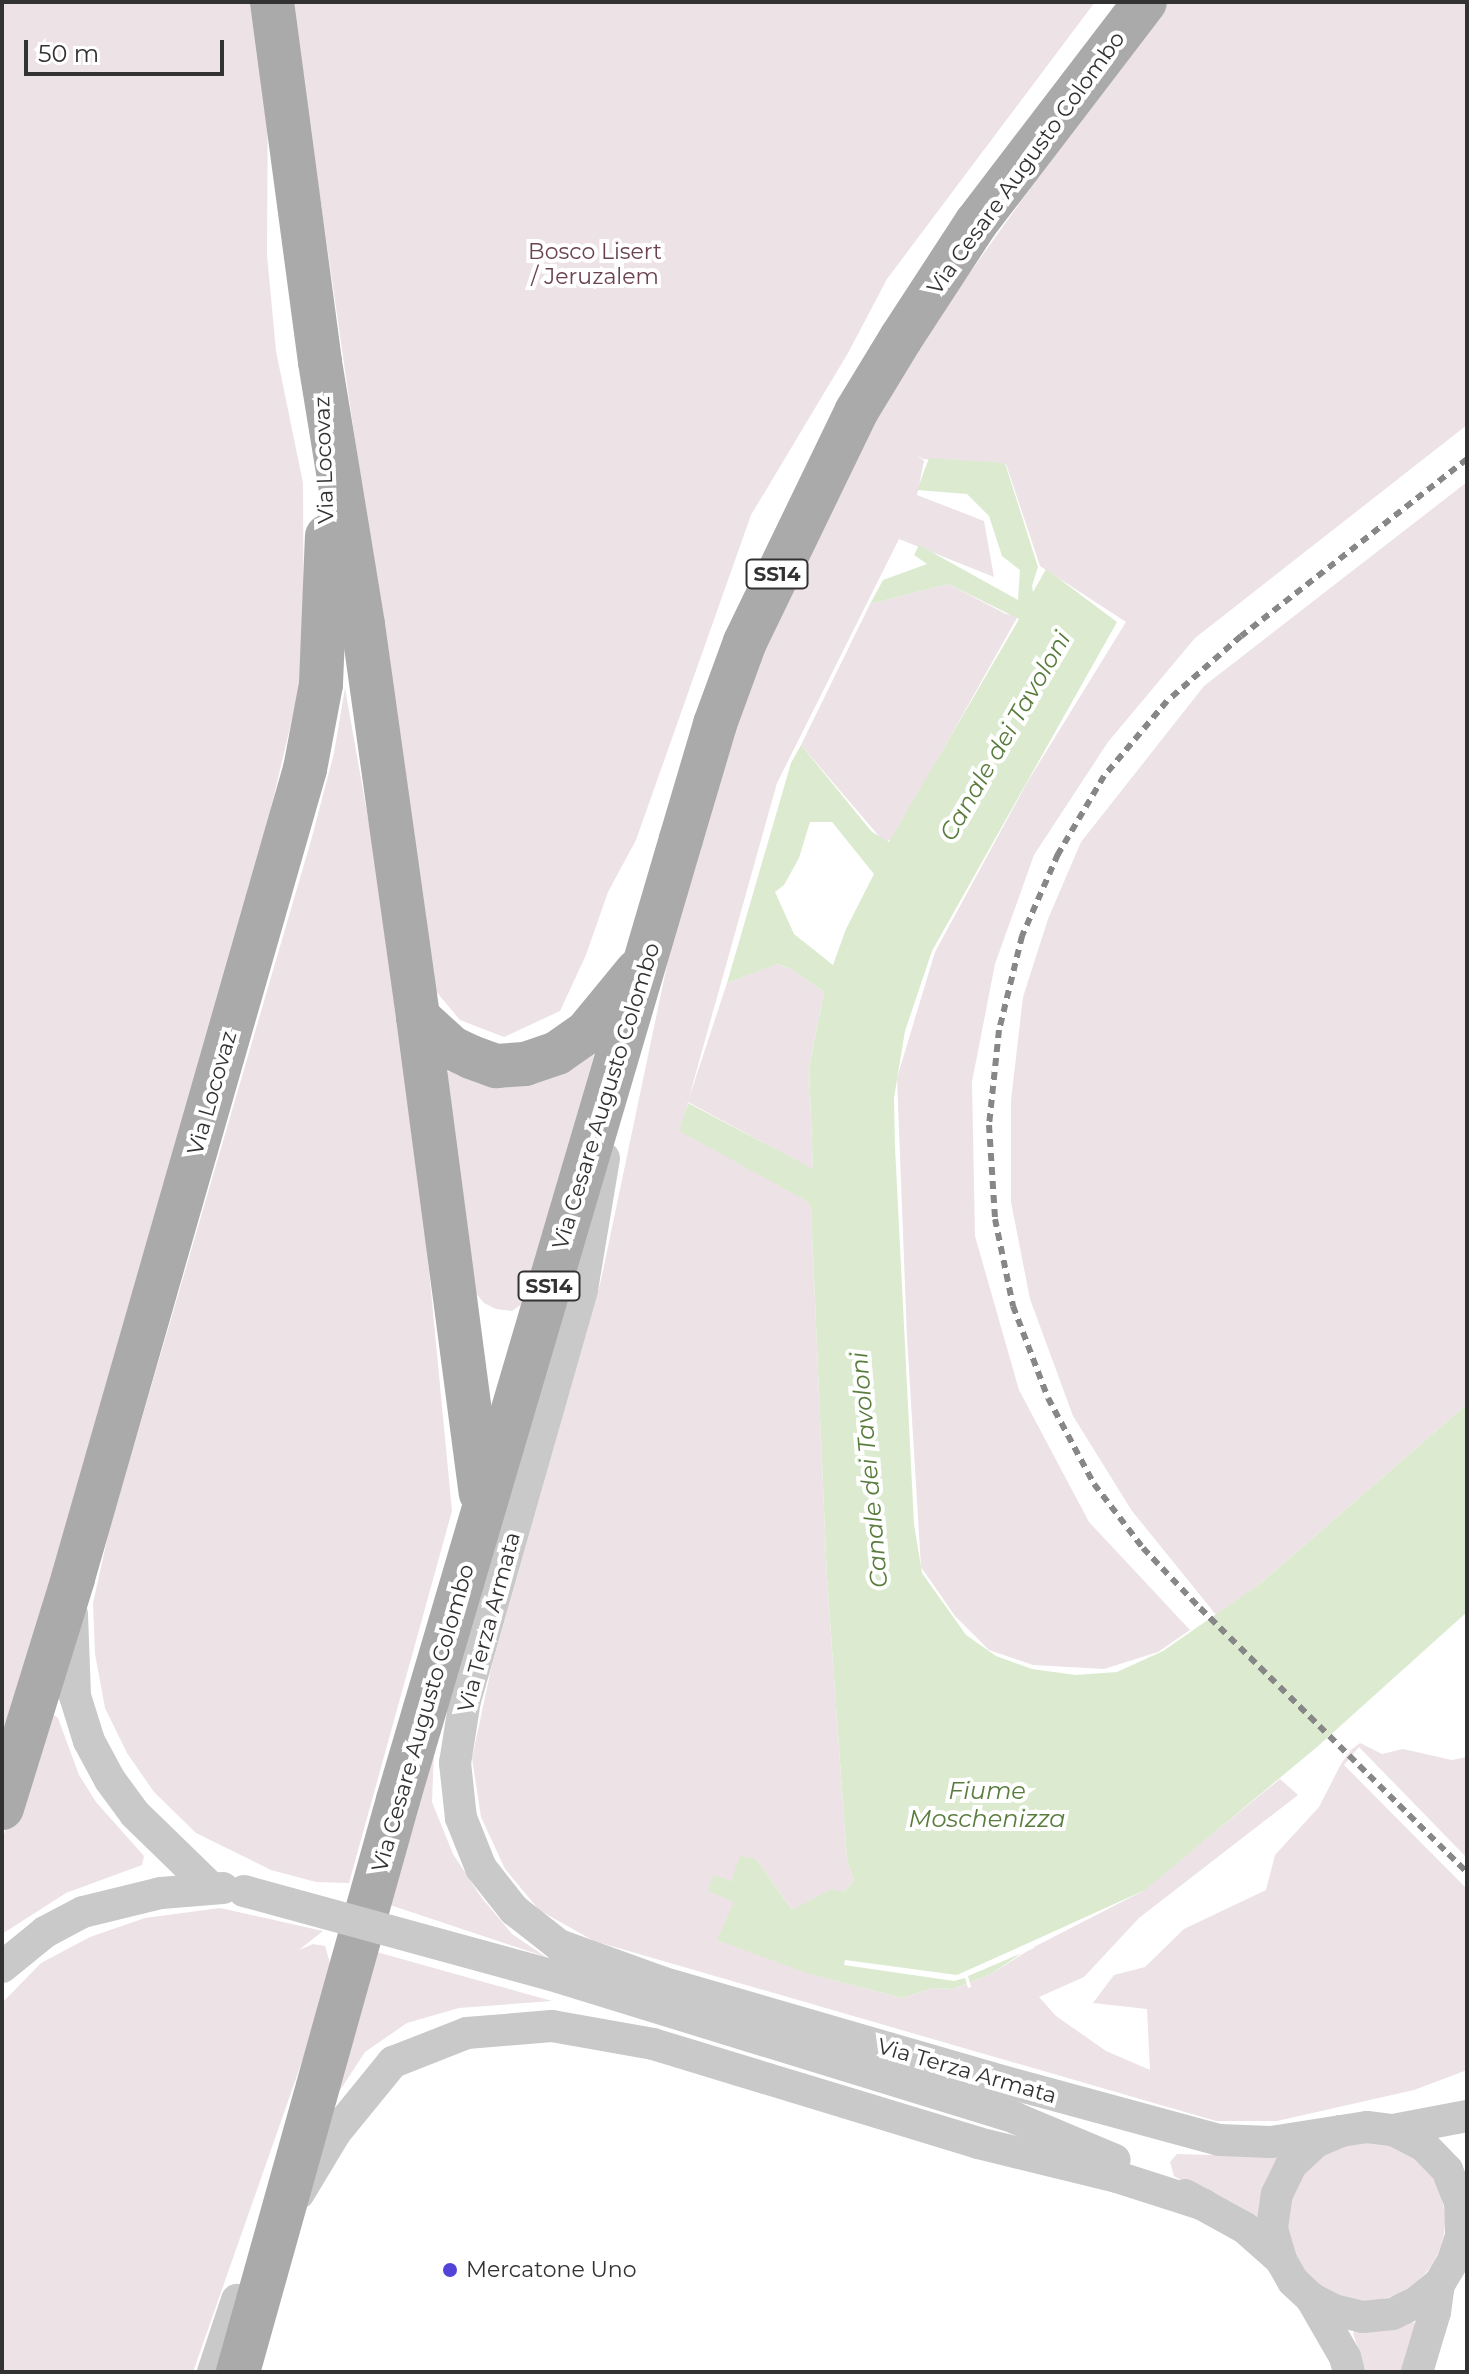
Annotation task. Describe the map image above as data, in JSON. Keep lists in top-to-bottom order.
{
  "streets": {
    "main road": ["Via Cesare Augusto Colombo", "Via Locovaz", "SS14"],
    "street": ["Via Terza Armata"]
  },
  "crossings": [
    ["Via Cesare Augusto Colombo", "Via Locovaz"],
    ["Via Cesare Augusto Colombo", "Via Terza Armata"]
  ],
  "water": ["Canale dei Tavoloni", "Fiume Moschenizza"],
  "parks": ["Bosco Lisert / Jeruzalem"],
  "places": ["Mercatone Uno"],
  "scale_bar": "50 m"
}
